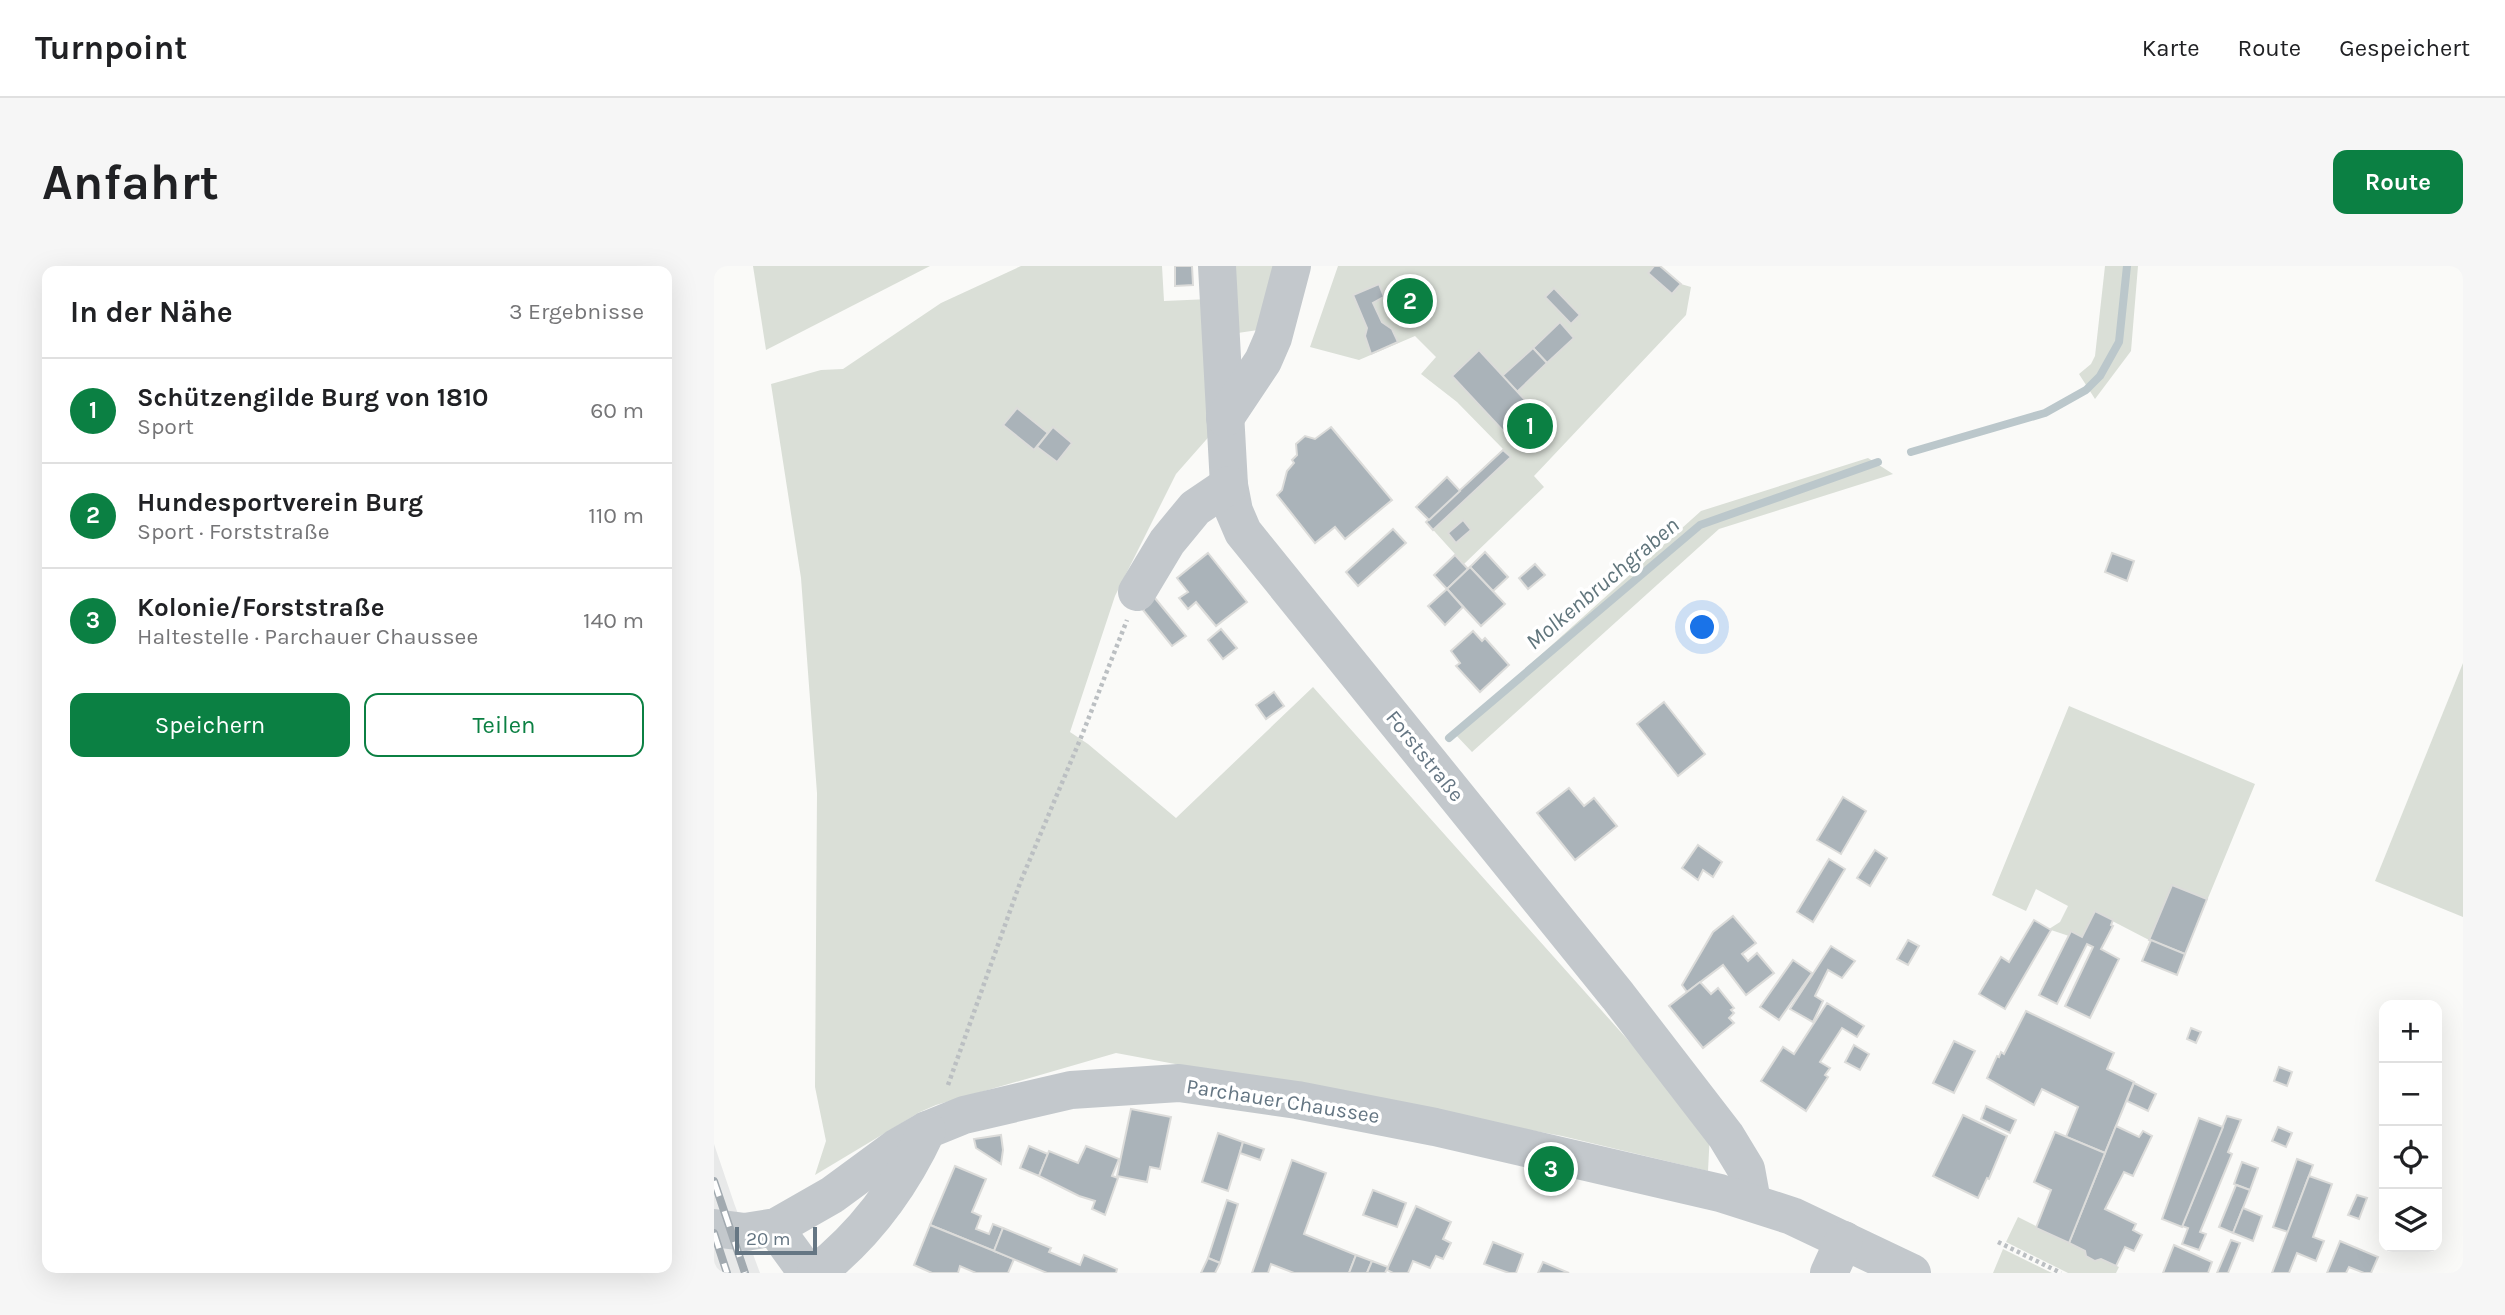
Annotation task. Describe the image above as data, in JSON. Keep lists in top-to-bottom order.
{
  "streets": {
    "street": ["Forststraße", "Parchauer Chaussee"]
  },
  "crossings": [
    ["Forststraße", "Parchauer Chaussee"]
  ],
  "water": ["Molkenbruchgraben"],
  "scale_bar": "20 m",
  "page": {
    "header": "Turnpoint",
    "nav": ["Karte", "Route", "Gespeichert"],
    "buttons": [
      "Route",
      ["Speichern", "Teilen"]
    ],
    "title": "Anfahrt",
    "heading": ["In der Nähe", "3 Ergebnisse"],
    "pins": ["2", "1", "3"],
    "list": [
      {
        "mark": "1",
        "name": "Schützengilde Burg von 1810",
        "note": "Sport",
        "value": "60 m"
      },
      {
        "mark": "2",
        "name": "Hundesportverein Burg",
        "note": "Sport · Forststraße",
        "value": "110 m"
      },
      {
        "mark": "3",
        "name": "Kolonie/Forststraße",
        "note": "Haltestelle · Parchauer Chaussee",
        "value": "140 m"
      }
    ],
    "map_buttons": ["+", "−"],
    "scale": "20 m"
  }
}
